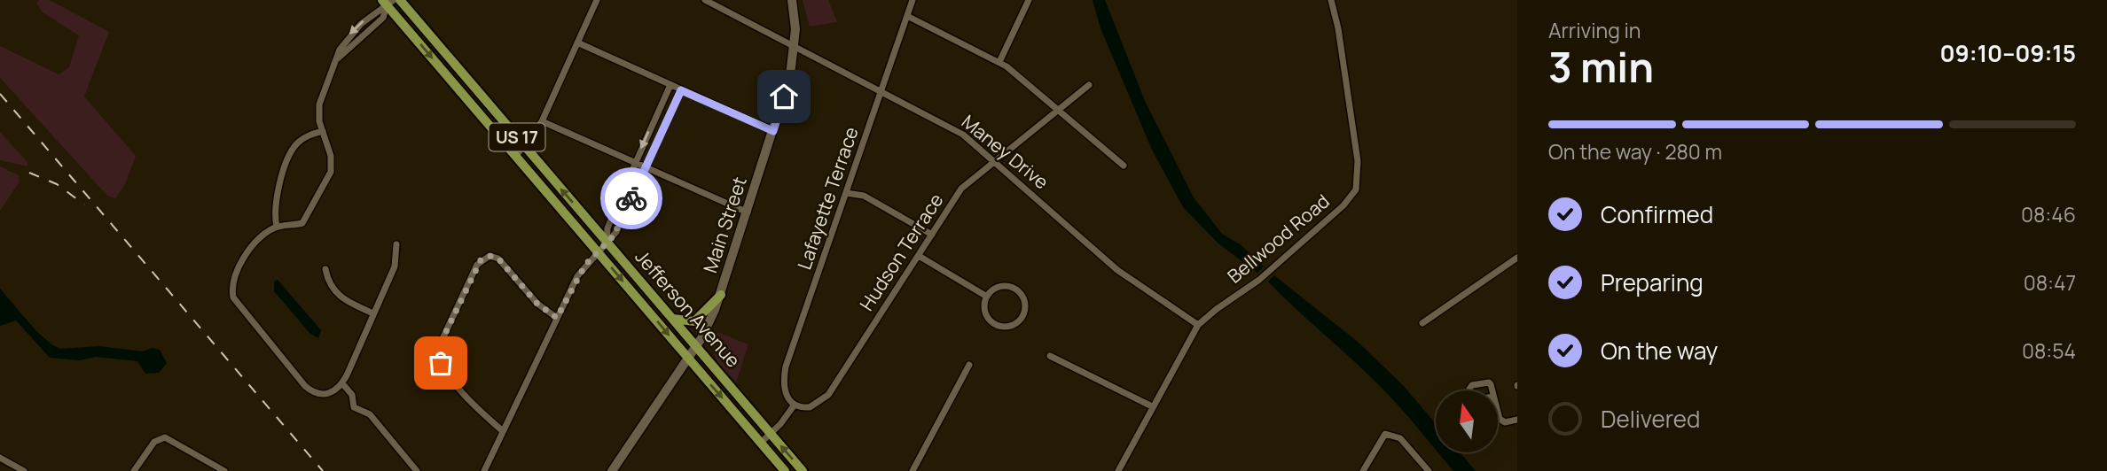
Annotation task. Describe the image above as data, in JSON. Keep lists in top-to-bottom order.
{
  "streets": {
    "main road": ["US 17", "Main Street", "Jefferson Avenue"],
    "street": [
      "Maney Drive",
      "Lafayette Terrace",
      "Bellwood Road",
      "Hudson Terrace"
    ]
  },
  "crossings": [
    ["Maney Drive", "Lafayette Terrace"],
    ["Maney Drive", "Main Street"],
    ["Maney Drive", "Bellwood Road"],
    ["Maney Drive", "Hudson Terrace"],
    ["Lafayette Terrace", "Hudson Terrace"],
    ["Main Street", "Jefferson Avenue"]
  ],
  "north": "top",
  "page": {
    "heading": ["3 min", "Arriving in", "09:10–09:15"],
    "bar": "On the way · 280 m",
    "list": [
      ["Confirmed", "08:46"],
      ["Preparing", "08:47"],
      ["On the way", "08:54"],
      "Delivered"
    ]
  }
}
